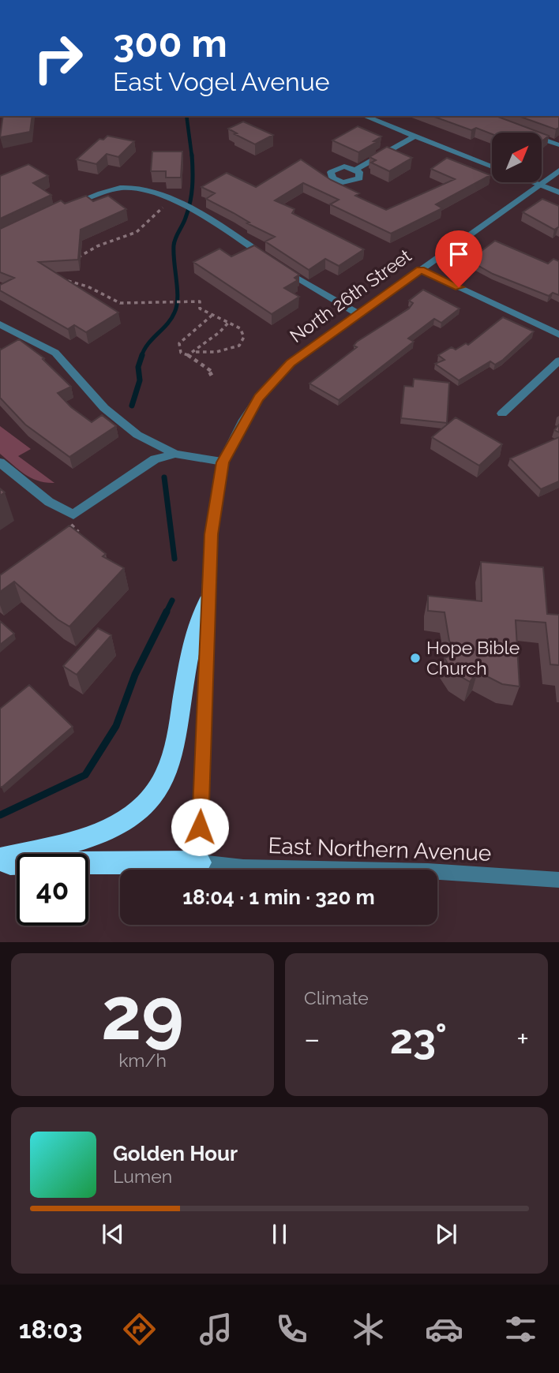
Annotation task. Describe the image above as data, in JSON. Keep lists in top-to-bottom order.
{
  "streets": {
    "street": ["North 26th Street", "East Northern Avenue"]
  },
  "crossings": [
    ["North 26th Street", "East Northern Avenue"]
  ],
  "places": ["Hope Bible Church"],
  "north": "top right",
  "page": {
    "turn": ["300 m", "East Vogel Avenue"],
    "limit": "40",
    "trip": "18:04 · 1 min · 320 m",
    "tile": [
      ["29", "km/h"],
      "Climate"
    ],
    "heat": ["−", "23°", "+"],
    "song": ["Golden Hour", "Lumen"],
    "tabs": "18:03"
  }
}
